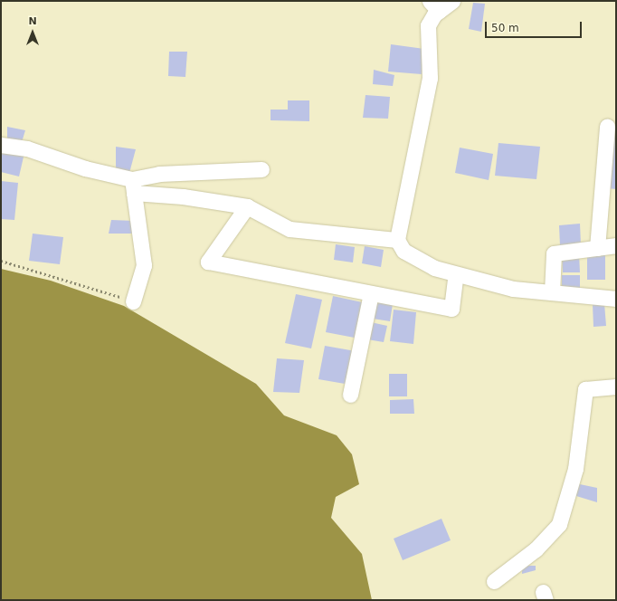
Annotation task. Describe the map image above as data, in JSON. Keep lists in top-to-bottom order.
{
  "scale_bar": "50 m",
  "north": "top"
}
